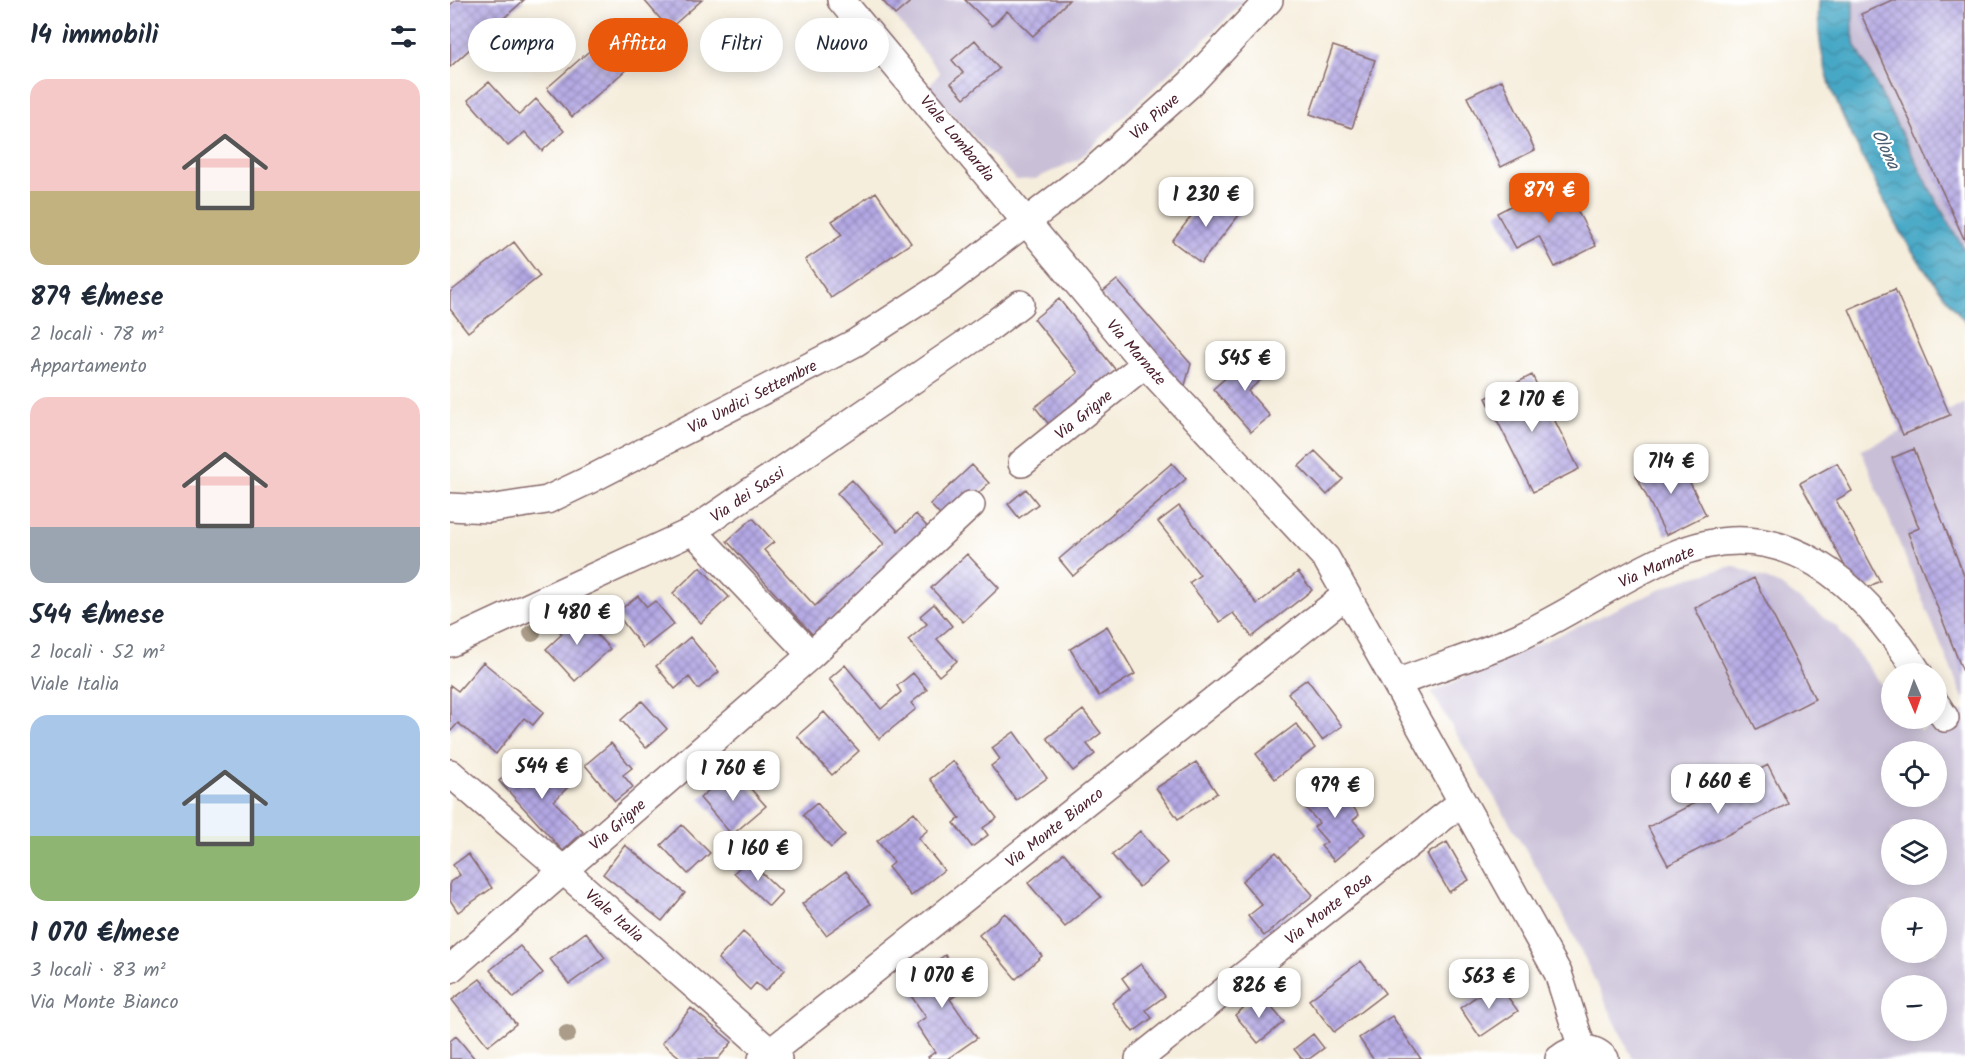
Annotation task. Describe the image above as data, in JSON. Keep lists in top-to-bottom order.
{
  "streets": {
    "street": [
      "Via Piave",
      "Viale Lombardia",
      "Via Marnate",
      "Via Undici Settembre",
      "Via Grigne",
      "Via dei Sassi",
      "Via Monte Bianco",
      "Via Monte Rosa",
      "Viale Italia"
    ]
  },
  "crossings": [
    ["Via Piave", "Viale Lombardia"],
    ["Via Piave", "Via Marnate"],
    ["Via Piave", "Via Undici Settembre"],
    ["Viale Lombardia", "Via Marnate"],
    ["Viale Lombardia", "Via Undici Settembre"],
    ["Via Marnate", "Via Undici Settembre"],
    ["Via Marnate", "Via Grigne"],
    ["Via Marnate", "Via Monte Bianco"],
    ["Via Marnate", "Via Monte Rosa"],
    ["Via Grigne", "Viale Italia"],
    ["Via Monte Bianco", "Viale Italia"]
  ],
  "water": ["Olona"],
  "north": "bottom",
  "page": {
    "heading": "14 immobili",
    "chip": [
      "Compra",
      "Affitta",
      "Filtri",
      "Nuovo"
    ],
    "list": [
      {
        "name": "879 €/mese",
        "note": "2 locali · 78 m² · Appartamento"
      },
      {
        "name": "544 €/mese",
        "note": "2 locali · 52 m² · Viale Italia"
      },
      {
        "name": "1 070 €/mese",
        "note": "3 locali · 83 m² · Via Monte Bianco"
      }
    ],
    "price": [
      "879 €",
      "1 230 €",
      "545 €",
      "2 170 €",
      "714 €",
      "1 480 €",
      "544 €",
      "1 760 €",
      "1 660 €",
      "979 €",
      "1 160 €",
      "1 070 €",
      "563 €",
      "826 €"
    ],
    "map_buttons": ["+", "−"]
  }
}
